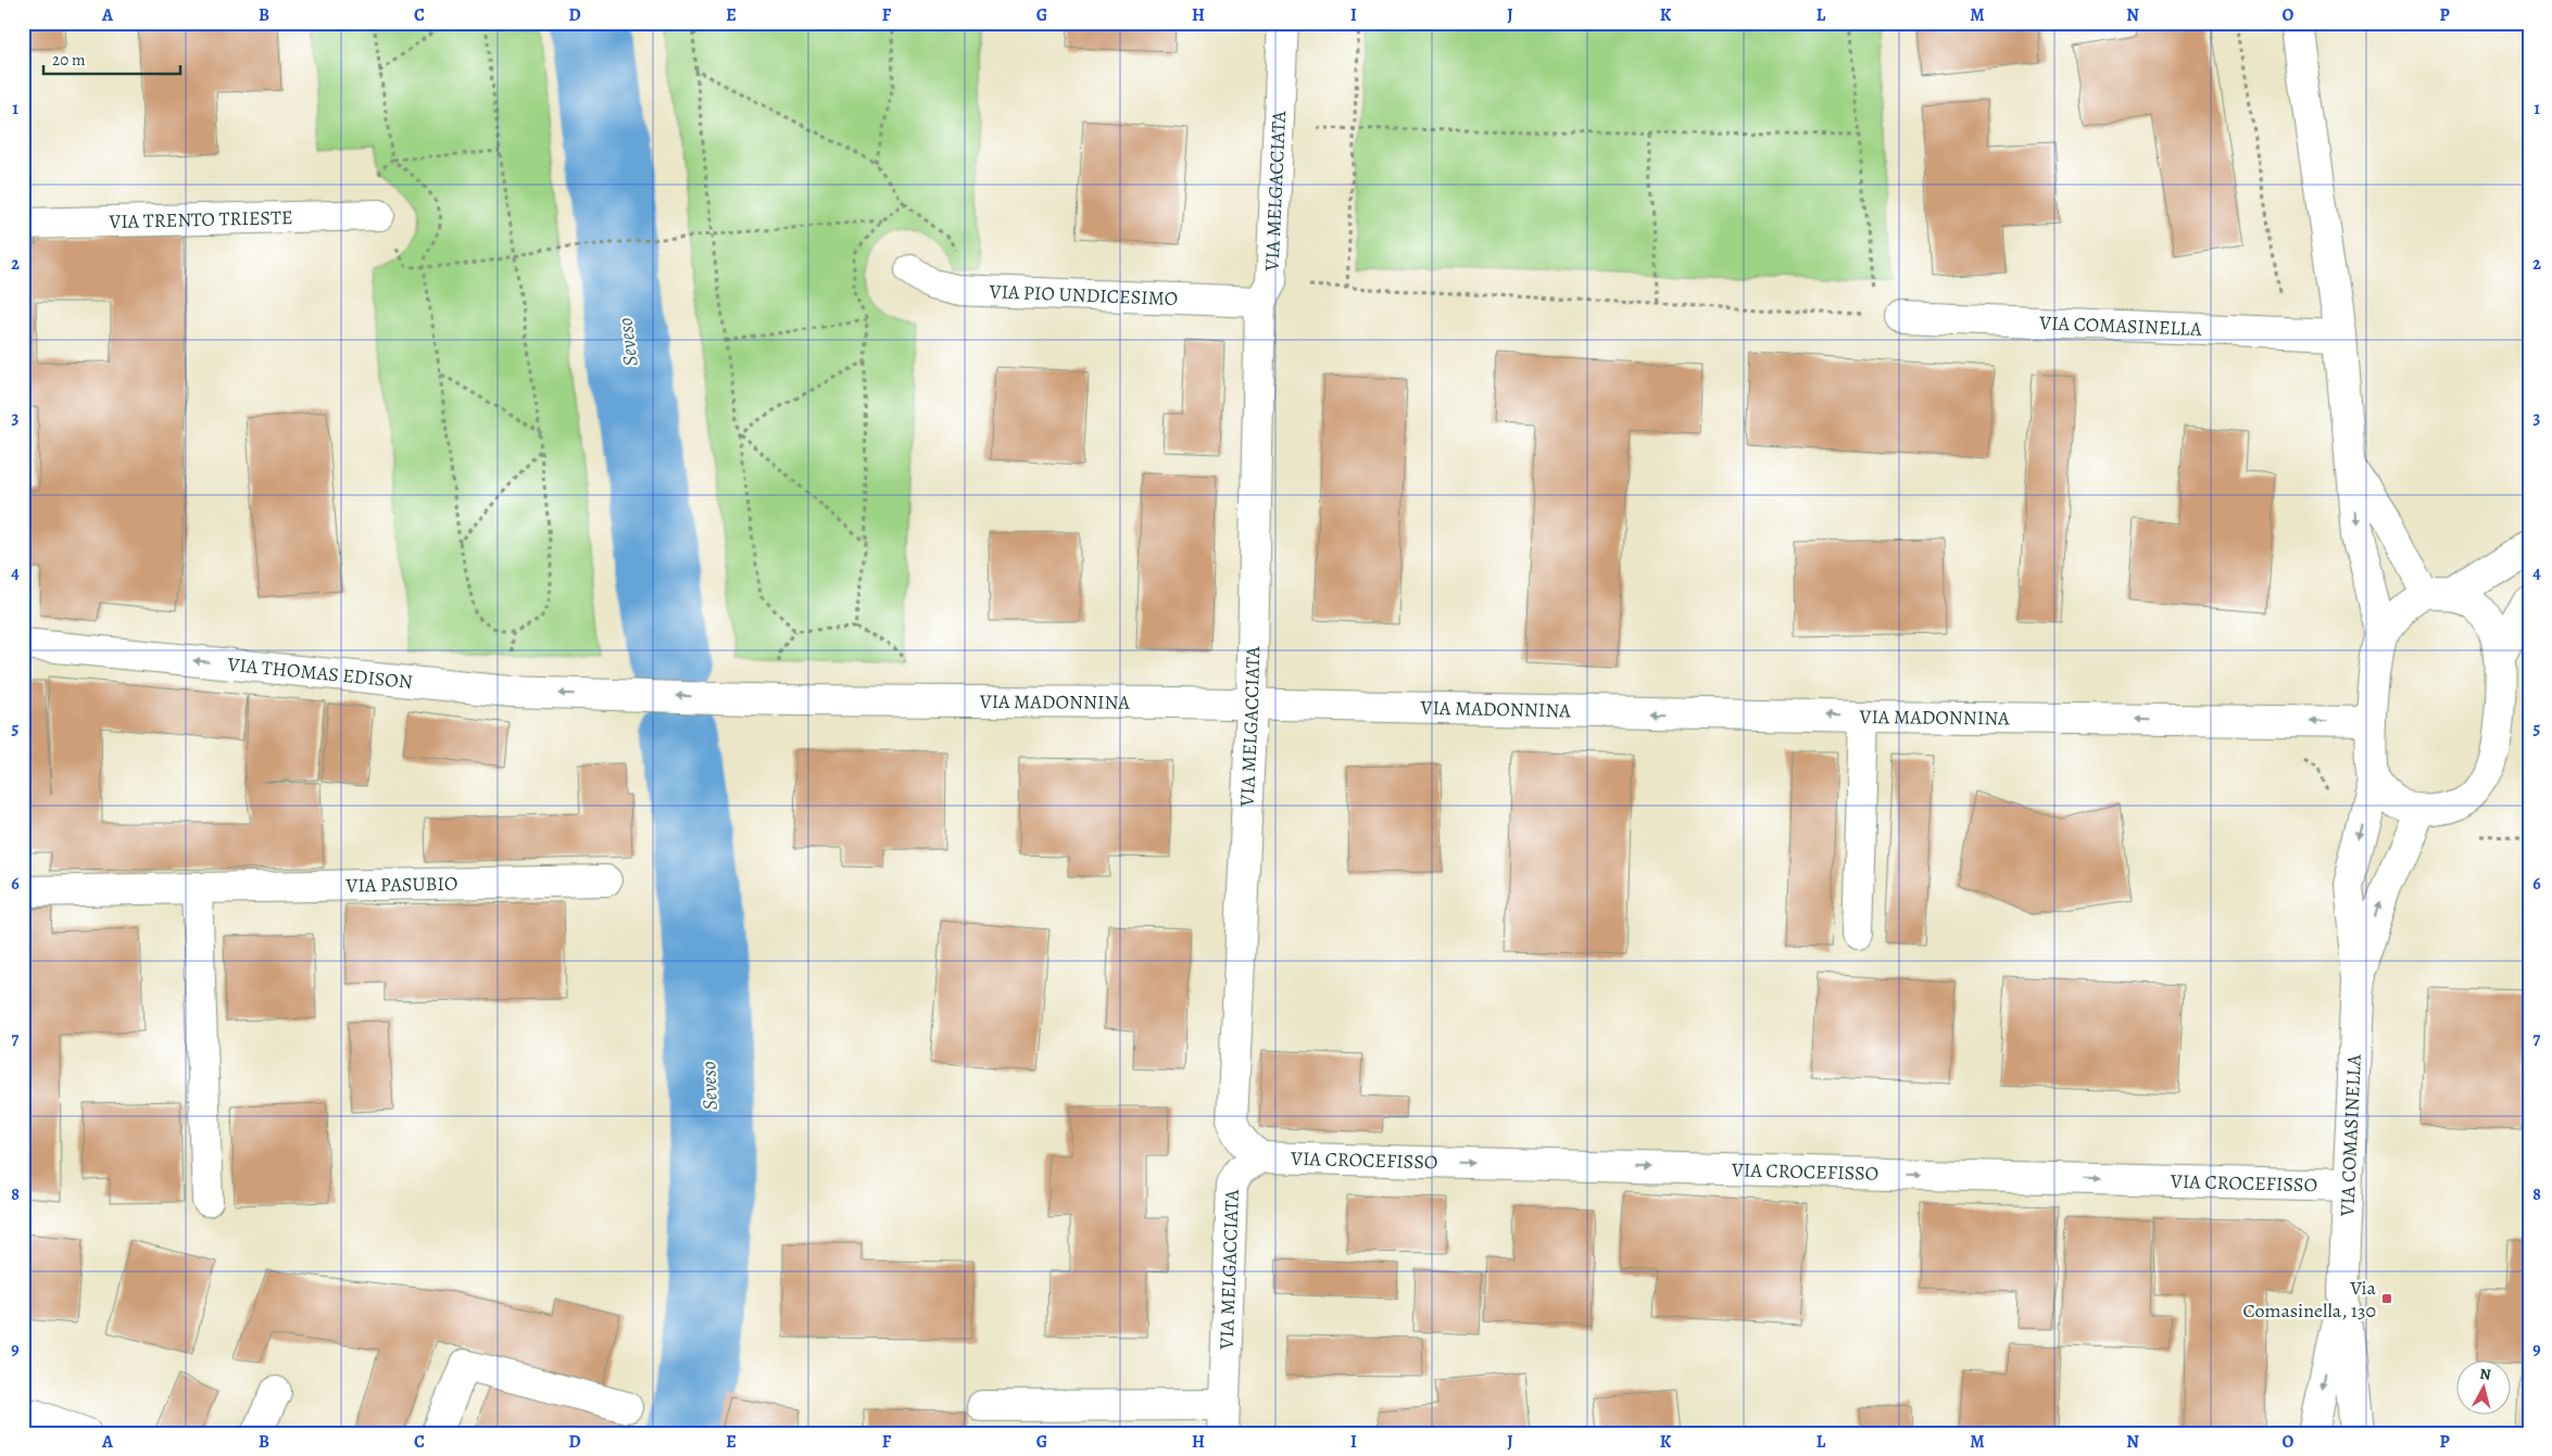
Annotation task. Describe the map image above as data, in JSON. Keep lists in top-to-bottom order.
{
  "streets": {
    "street": [
      "VIA MELGACCIATA",
      "VIA TRENTO TRIESTE",
      "VIA PIO UNDICESIMO",
      "VIA COMASINELLA",
      "VIA THOMAS EDISON",
      "VIA MADONNINA",
      "VIA PASUBIO",
      "VIA CROCEFISSO"
    ]
  },
  "crossings": [
    ["VIA MELGACCIATA", "VIA PIO UNDICESIMO"],
    ["VIA MELGACCIATA", "VIA MADONNINA"],
    ["VIA MELGACCIATA", "VIA CROCEFISSO"],
    ["VIA COMASINELLA", "VIA MADONNINA"],
    ["VIA COMASINELLA", "VIA CROCEFISSO"],
    ["VIA THOMAS EDISON", "VIA MADONNINA"]
  ],
  "one_way": ["VIA THOMAS EDISON", "VIA MADONNINA", "VIA CROCEFISSO"],
  "water": ["Seveso"],
  "places": {
    "transit": ["Via Comasinella, 130"]
  },
  "scale_bar": "20 m",
  "north": "top",
  "grid": {
    "columns": [
      "A",
      "B",
      "C",
      "D",
      "E",
      "F",
      "G",
      "H",
      "I",
      "J",
      "K",
      "L",
      "M",
      "N",
      "O",
      "P"
    ],
    "rows": [
      "1",
      "2",
      "3",
      "4",
      "5",
      "6",
      "7",
      "8",
      "9"
    ]
  }
}
